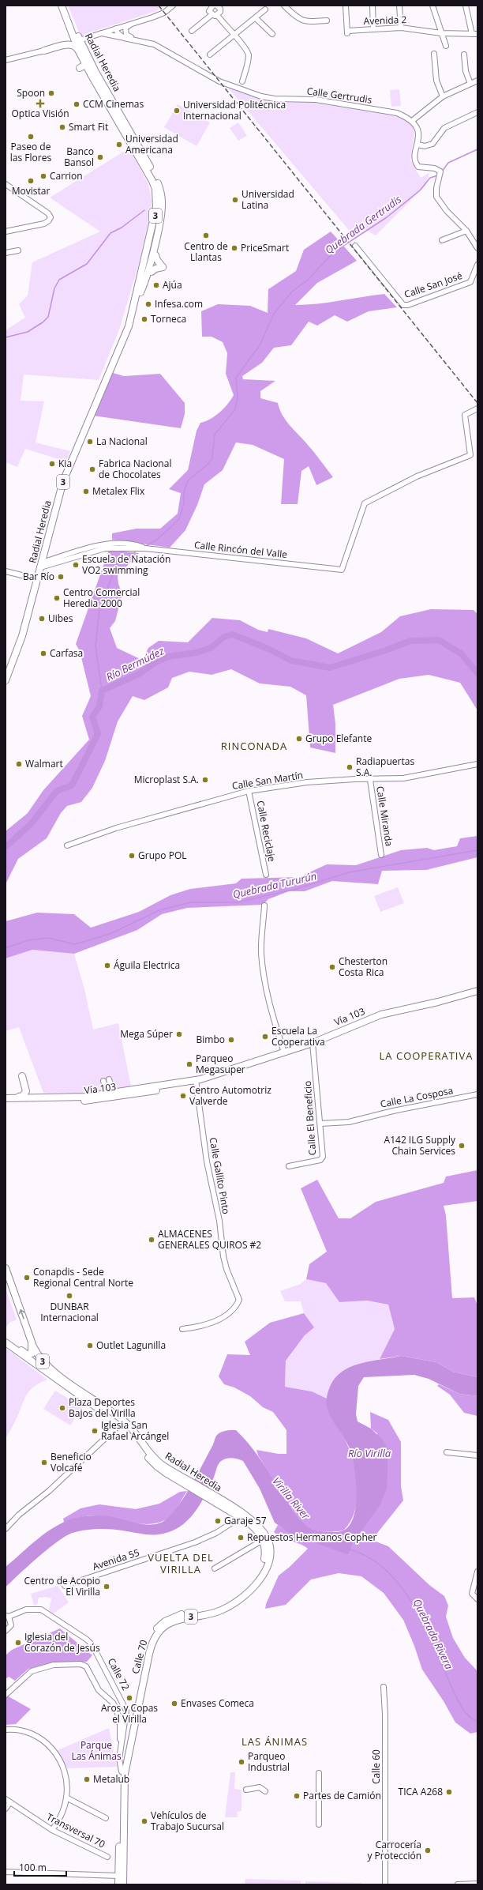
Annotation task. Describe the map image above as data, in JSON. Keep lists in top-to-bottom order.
{
  "streets": {
    "main road": [
      "Radial Heredia",
      "3",
      "Vía 103",
      "Calle 70"
    ],
    "street": [
      "Avenida 2",
      "Calle Gertrudis",
      "Calle San José",
      "Calle Rincón del Valle",
      "Calle San Martín",
      "Calle Miranda",
      "Calle Reciclaje",
      "Calle La Cosposa",
      "Calle El Beneficio",
      "Calle Gallito Pinto",
      "Avenida 55",
      "Calle 72",
      "Calle 60",
      "Transversal 70"
    ]
  },
  "crossings": [
    ["Radial Heredia", "Calle Rincón del Valle"],
    ["Radial Heredia", "Calle 70"],
    ["Calle San Martín", "Calle Miranda"],
    ["Calle San Martín", "Calle Reciclaje"],
    ["Vía 103", "Calle El Beneficio"],
    ["Vía 103", "Calle Gallito Pinto"],
    ["Calle La Cosposa", "Calle El Beneficio"],
    ["Avenida 55", "Calle 70"],
    ["Calle 70", "Calle 72"]
  ],
  "districts": [
    "RINCONADA",
    "LA COOPERATIVA",
    "VUELTA DEL VIRILLA",
    "LAS ÁNIMAS"
  ],
  "water": [
    "Quebrada Gertrudis",
    "Río Bermúdez",
    "Quebrada Tururún",
    "Río Virilla",
    "Virilla River",
    "Quebrada Rivera"
  ],
  "parks": ["Parque Las Ánimas"],
  "places": {
    "other": [
      "Spoon",
      "CCM Cinemas",
      "Universidad Politécnica Internacional",
      "Smart Fit",
      "Paseo de las Flores",
      "Universidad Americana",
      "Banco Bansol",
      "Carrion",
      "Movistar",
      "Universidad Latina",
      "Centro de Llantas",
      "PriceSmart",
      "Ajúa",
      "Infesa.com",
      "Torneca",
      "La Nacional",
      "Kia",
      "Fabrica Nacional de Chocolates",
      "Metalex Flix",
      "Escuela de Natación VO2 swimming",
      "Bar Río",
      "Centro Comercial Heredia 2000",
      "Uibes",
      "Carfasa",
      "Grupo Elefante",
      "Walmart",
      "Radiapuertas S.A.",
      "Microplast S.A.",
      "Grupo POL",
      "Águila Electrica",
      "Chesterton Costa Rica",
      "Mega Súper",
      "Escuela La Cooperativa",
      "Bimbo",
      "Parqueo Megasuper",
      "Centro Automotriz Valverde",
      "A142 ILG Supply Chain Services",
      "ALMACENES GENERALES QUIROS #2",
      "Conapdis - Sede Regional Central Norte",
      "DUNBAR Internacional",
      "Outlet Lagunilla",
      "Plaza Deportes Bajos del Virilla",
      "Iglesia San Rafael Arcángel",
      "Beneficio Volcafé",
      "Garaje 57",
      "Repuestos Hermanos Copher",
      "Centro de Acopio El Virilla",
      "Iglesia del Corazón de Jesús",
      "Aros y Copas el Virilla",
      "Envases Comeca",
      "Parqueo Industrial",
      "Metalub",
      "TICA A268",
      "Partes de Camión",
      "Vehículos de Trabajo Sucursal",
      "Carrocería y Protección"
    ],
    "health": ["Optica Visión"]
  },
  "scale_bar": "100 m"
}
